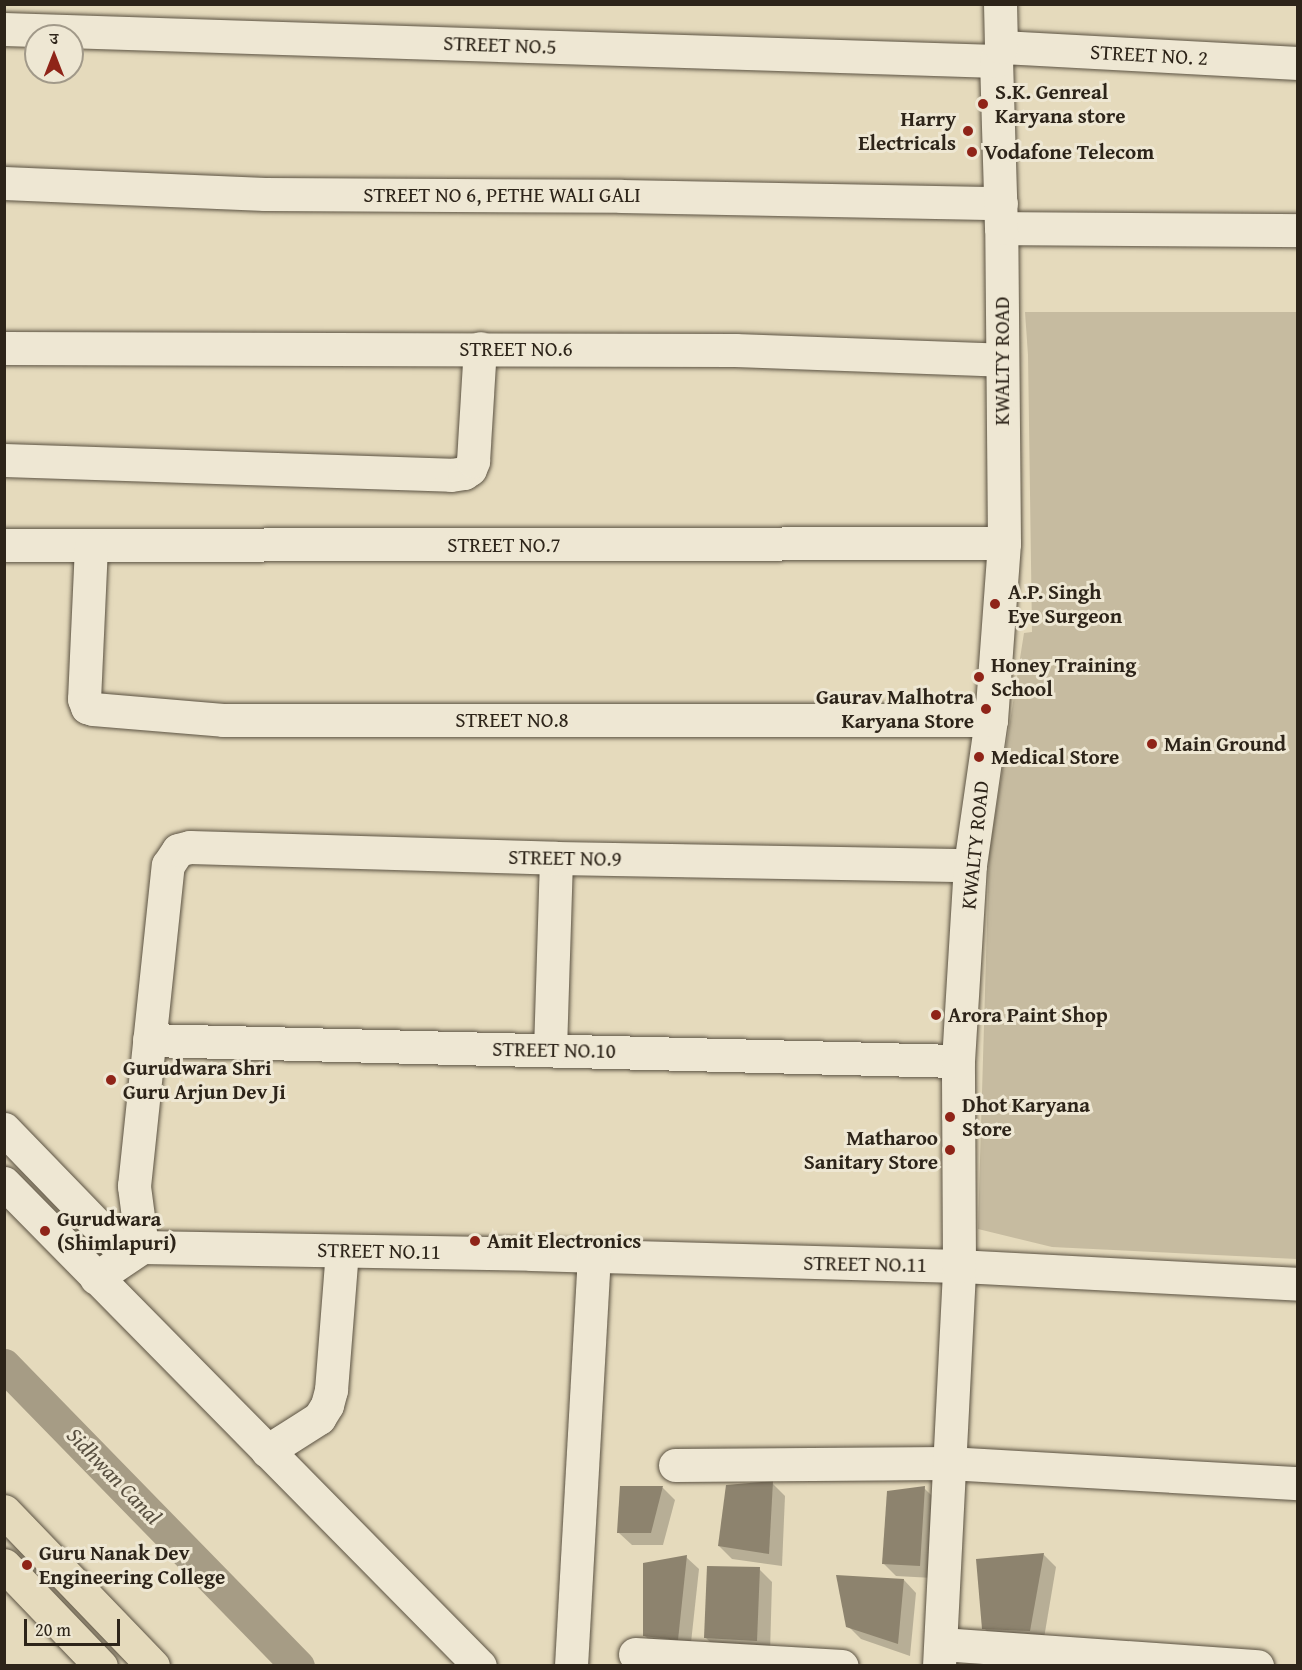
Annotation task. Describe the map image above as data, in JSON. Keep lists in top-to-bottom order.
{
  "streets": {
    "street": [
      "STREET NO.5",
      "STREET NO. 2",
      "STREET NO 6, PETHE WALI GALI",
      "STREET NO.6",
      "KWALTY ROAD",
      "STREET NO.7",
      "STREET NO.8",
      "STREET NO.9",
      "STREET NO.10",
      "STREET NO.11"
    ]
  },
  "crossings": [
    ["STREET NO.5", "STREET NO. 2"],
    ["STREET NO.5", "KWALTY ROAD"],
    ["STREET NO. 2", "KWALTY ROAD"],
    ["STREET NO 6, PETHE WALI GALI", "KWALTY ROAD"],
    ["STREET NO.6", "KWALTY ROAD"],
    ["KWALTY ROAD", "STREET NO.7"],
    ["KWALTY ROAD", "STREET NO.8"],
    ["KWALTY ROAD", "STREET NO.9"],
    ["KWALTY ROAD", "STREET NO.10"],
    ["KWALTY ROAD", "STREET NO.11"],
    ["STREET NO.7", "STREET NO.8"],
    ["STREET NO.9", "STREET NO.10"]
  ],
  "water": ["Sidhwan Canal"],
  "places": [
    "S.K. Genreal Karyana store",
    "Harry Electricals",
    "Vodafone Telecom",
    "A.P. Singh Eye Surgeon",
    "Honey Training School",
    "Gaurav Malhotra Karyana Store",
    "Main Ground",
    "Medical Store",
    "Arora Paint Shop",
    "Gurudwara Shri Guru Arjun Dev Ji",
    "Dhot Karyana Store",
    "Matharoo Sanitary Store",
    "Gurudwara (Shimlapuri)",
    "Amit Electronics",
    "Guru Nanak Dev Engineering College"
  ],
  "scale_bar": "20 m",
  "north": "top"
}
